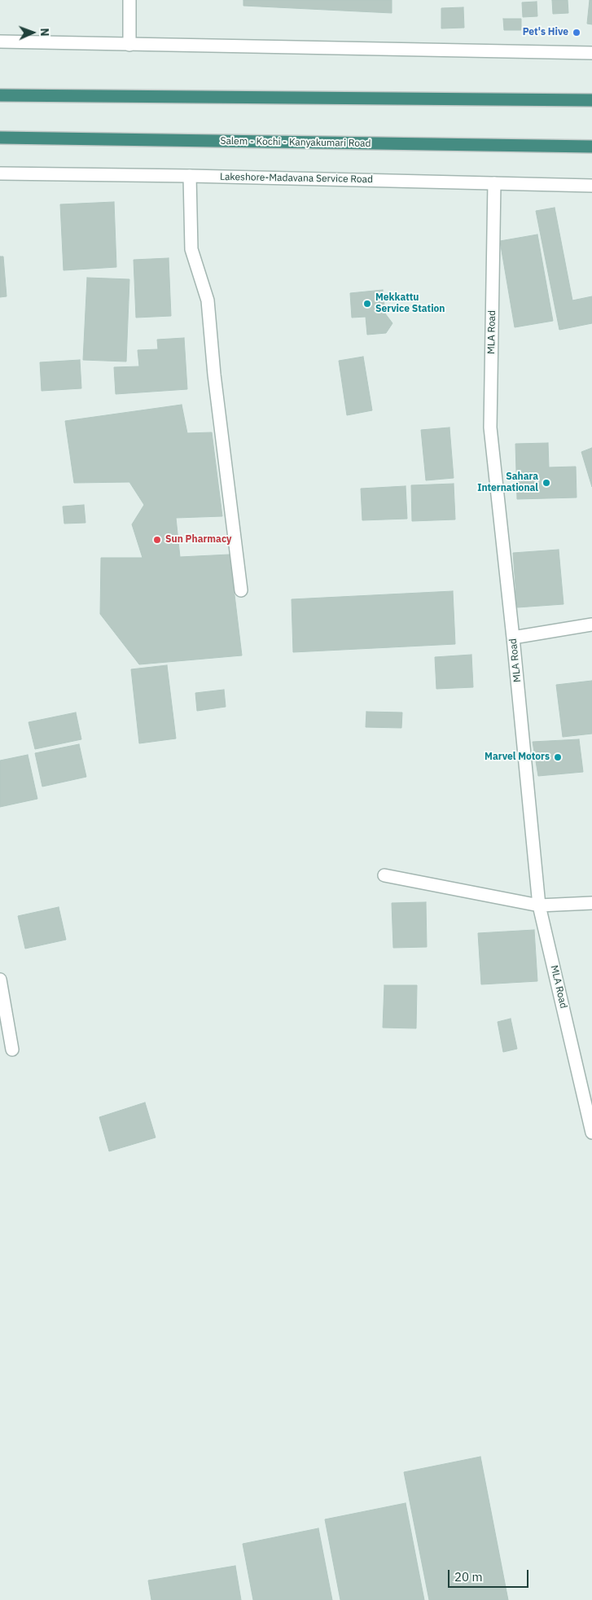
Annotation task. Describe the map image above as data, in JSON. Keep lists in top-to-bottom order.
{
  "streets": {
    "highway": ["Salem - Kochi - Kanyakumari Road"],
    "street": ["Lakeshore-Madavana Service Road", "MLA Road"]
  },
  "crossings": [
    ["Lakeshore-Madavana Service Road", "MLA Road"]
  ],
  "places": [
    "Pet's Hive",
    "Mekkattu Service Station",
    "Sahara International",
    "Sun Pharmacy",
    "Marvel Motors"
  ],
  "scale_bar": "20 m",
  "north": "right"
}
